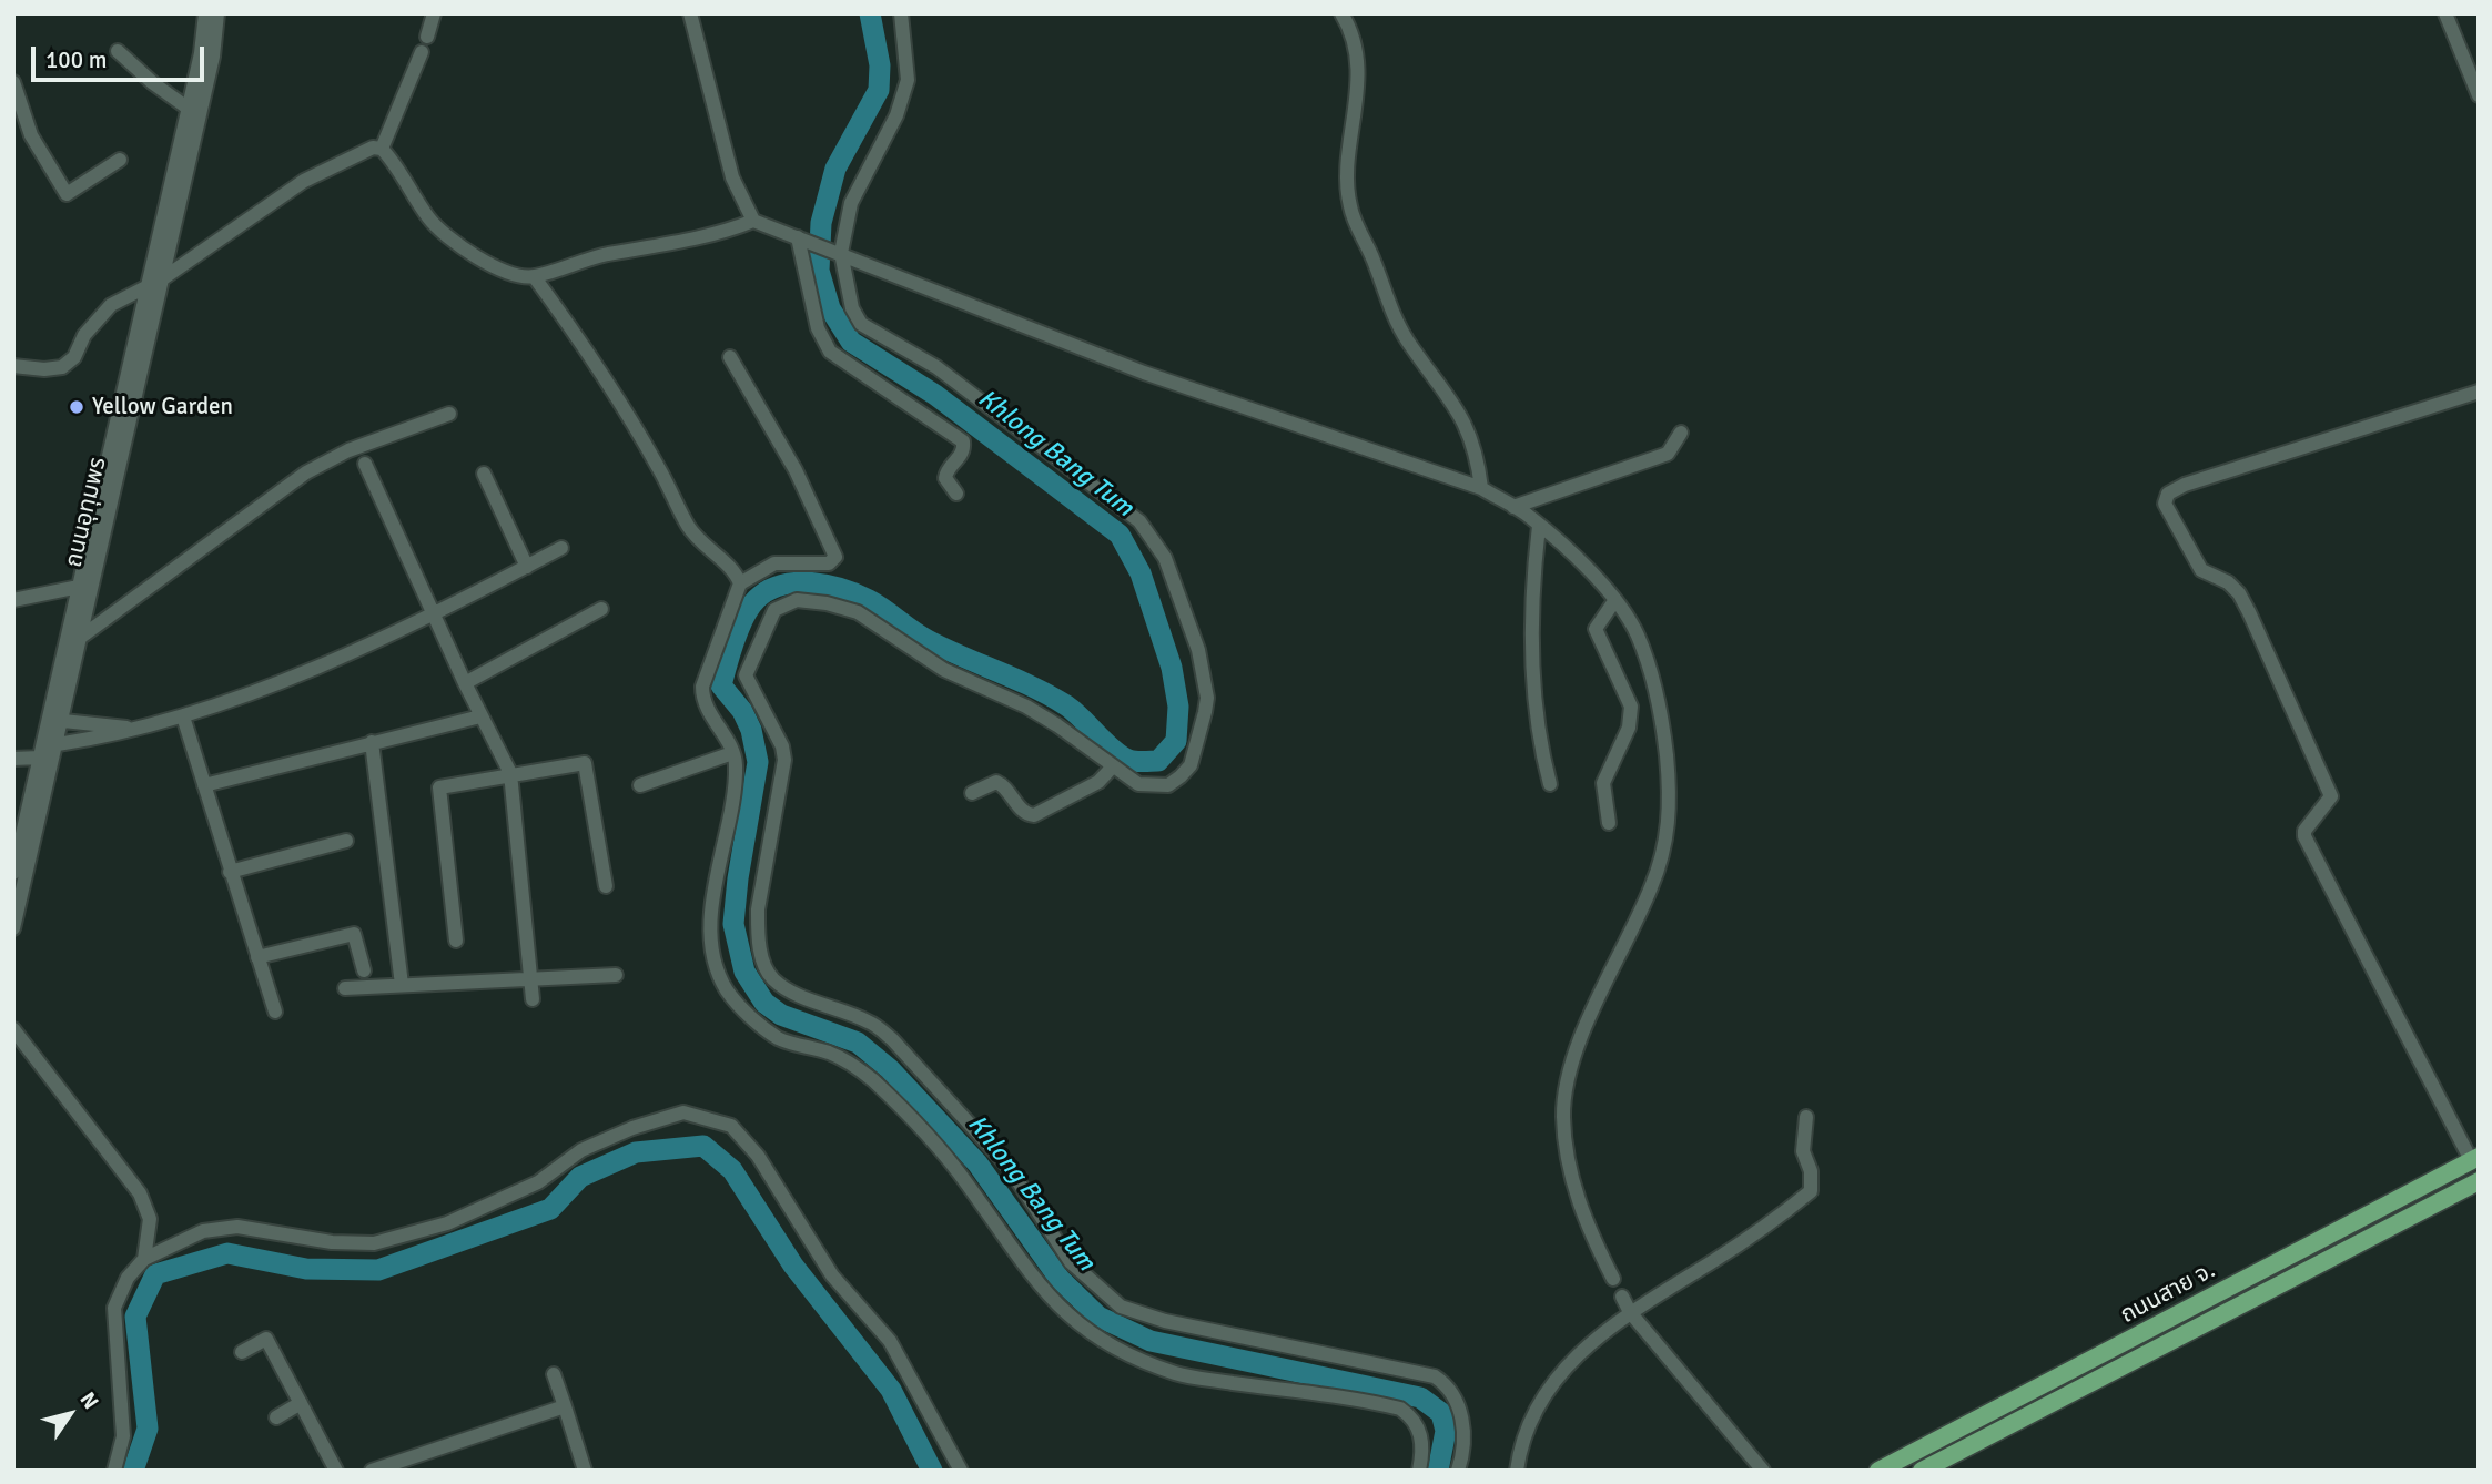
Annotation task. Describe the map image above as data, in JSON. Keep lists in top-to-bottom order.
{
  "streets": {
    "main road": ["ถนนสาย จ."],
    "street": ["ถนนอุทุมพร"]
  },
  "water": ["Khlong Bang Tum"],
  "places": ["Yellow Garden"],
  "scale_bar": "100 m",
  "north": "top right"
}
